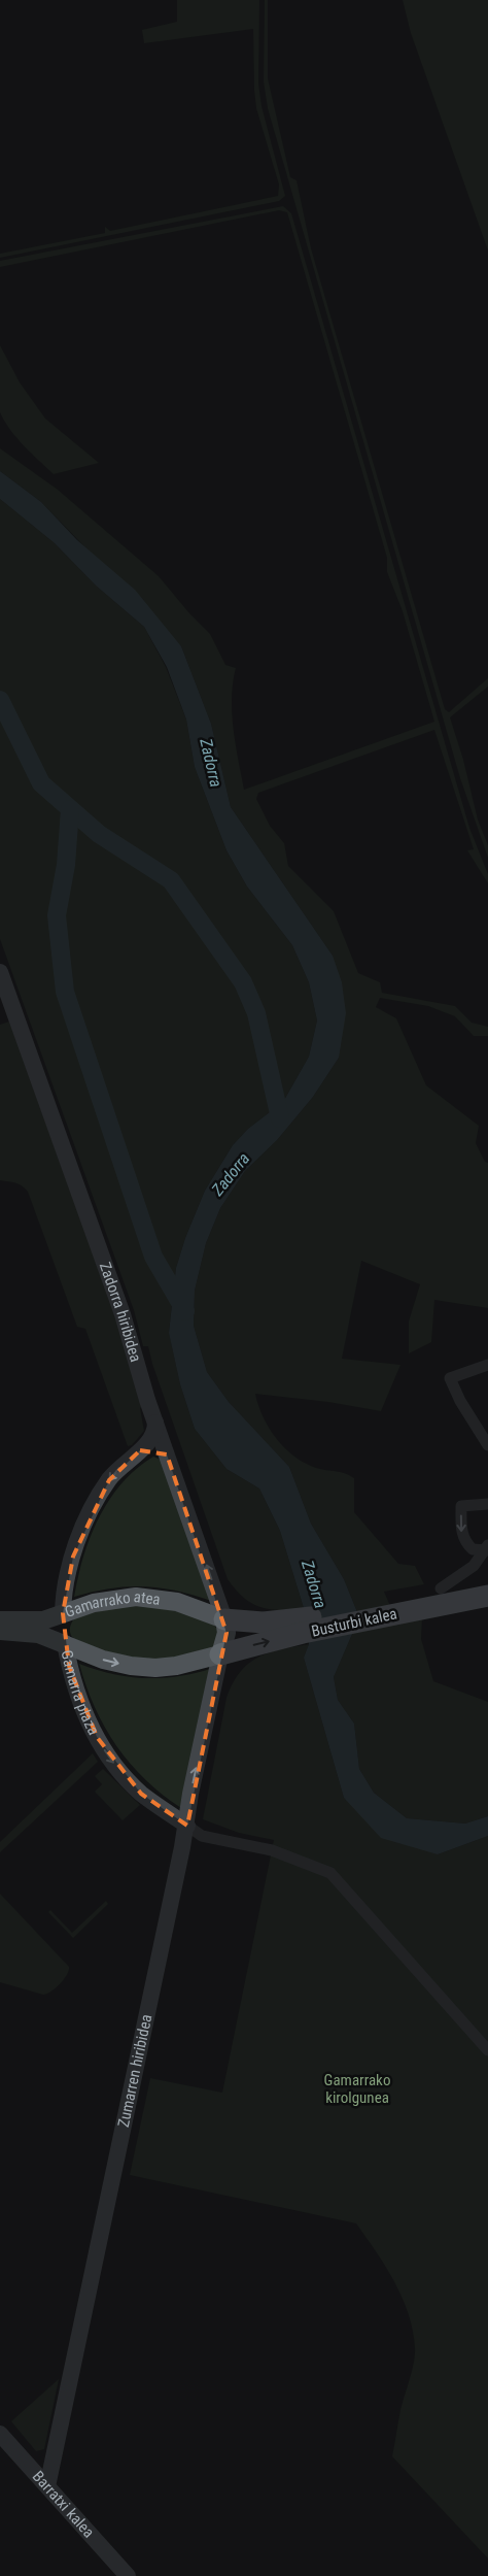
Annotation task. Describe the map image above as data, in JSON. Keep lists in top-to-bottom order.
{
  "streets": {
    "highway": ["Busturbi kalea"],
    "main road": ["Zadorra hiribidea", "Gamarrako atea", "Gamarra plaza"],
    "street": ["Zumarren hiribidea", "Barratxi kalea"]
  },
  "crossings": [
    ["Zadorra hiribidea", "Gamarrako atea"],
    ["Zadorra hiribidea", "Busturbi kalea"],
    ["Zadorra hiribidea", "Gamarra plaza"],
    ["Zadorra hiribidea", "Zumarren hiribidea"],
    ["Gamarrako atea", "Busturbi kalea"],
    ["Gamarrako atea", "Gamarra plaza"],
    ["Gamarrako atea", "Zumarren hiribidea"],
    ["Busturbi kalea", "Zumarren hiribidea"],
    ["Gamarra plaza", "Zumarren hiribidea"],
    ["Zumarren hiribidea", "Barratxi kalea"]
  ],
  "one_way": ["Gamarra plaza"],
  "water": ["Zadorra"],
  "parks": ["Gamarrako kirolgunea"]
}
